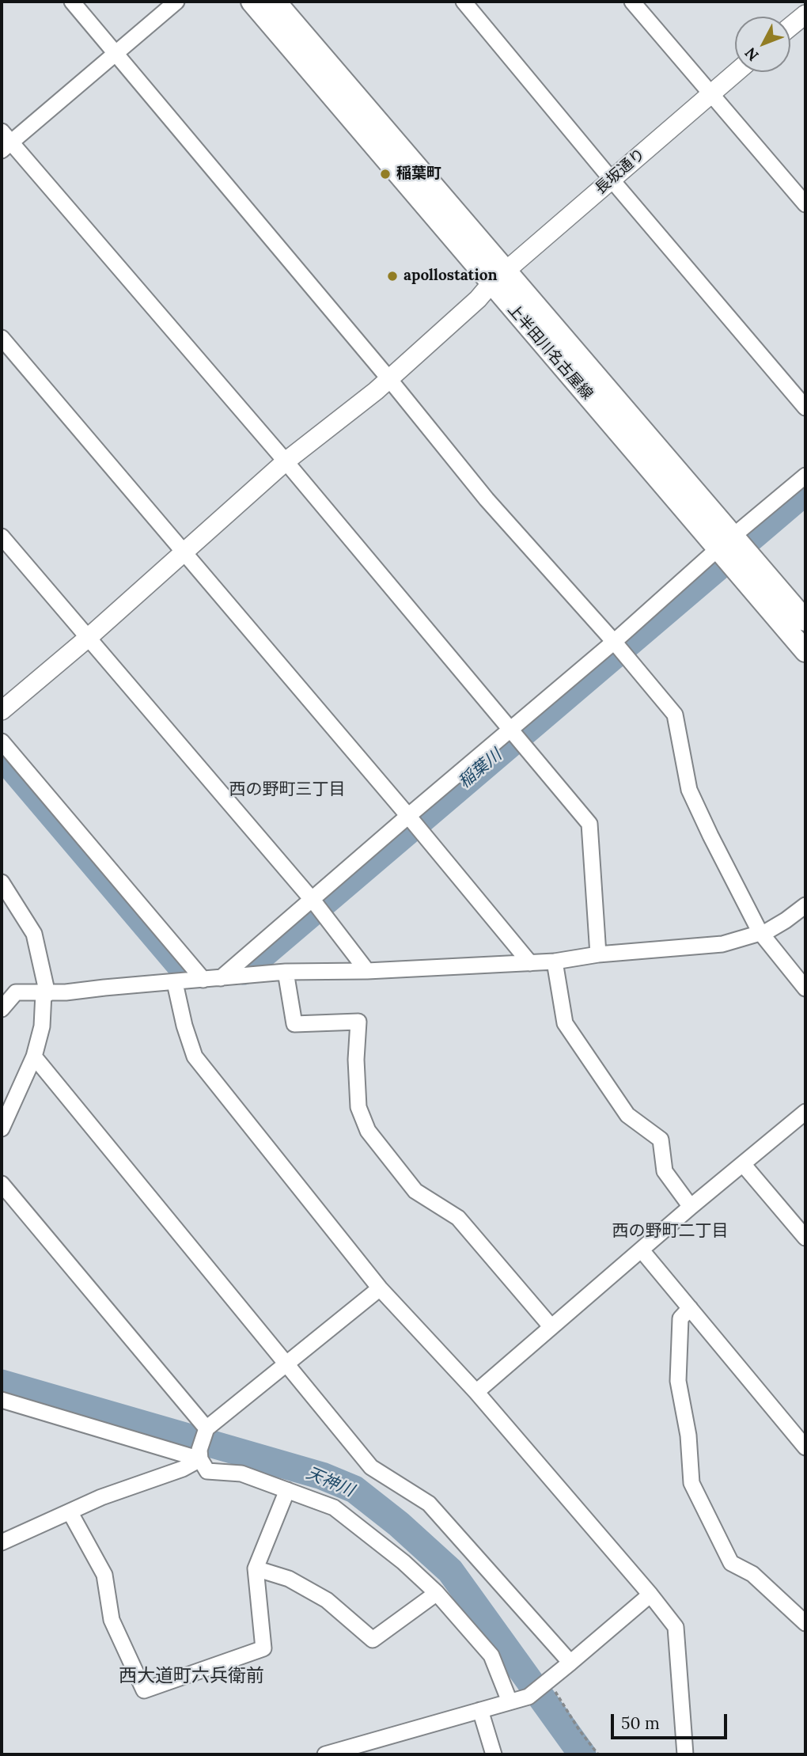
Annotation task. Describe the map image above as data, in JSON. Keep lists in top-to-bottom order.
{
  "streets": {
    "main road": ["上半田川名古屋線"],
    "street": ["長坂通り"]
  },
  "crossings": [
    ["長坂通り", "上半田川名古屋線"]
  ],
  "districts": ["西の野町三丁目", "西の野町二丁目", "西大道町六兵衛前"],
  "water": ["稲葉川", "天神川"],
  "places": ["稲葉町", "apollostation"],
  "scale_bar": "50 m",
  "north": "bottom left"
}
